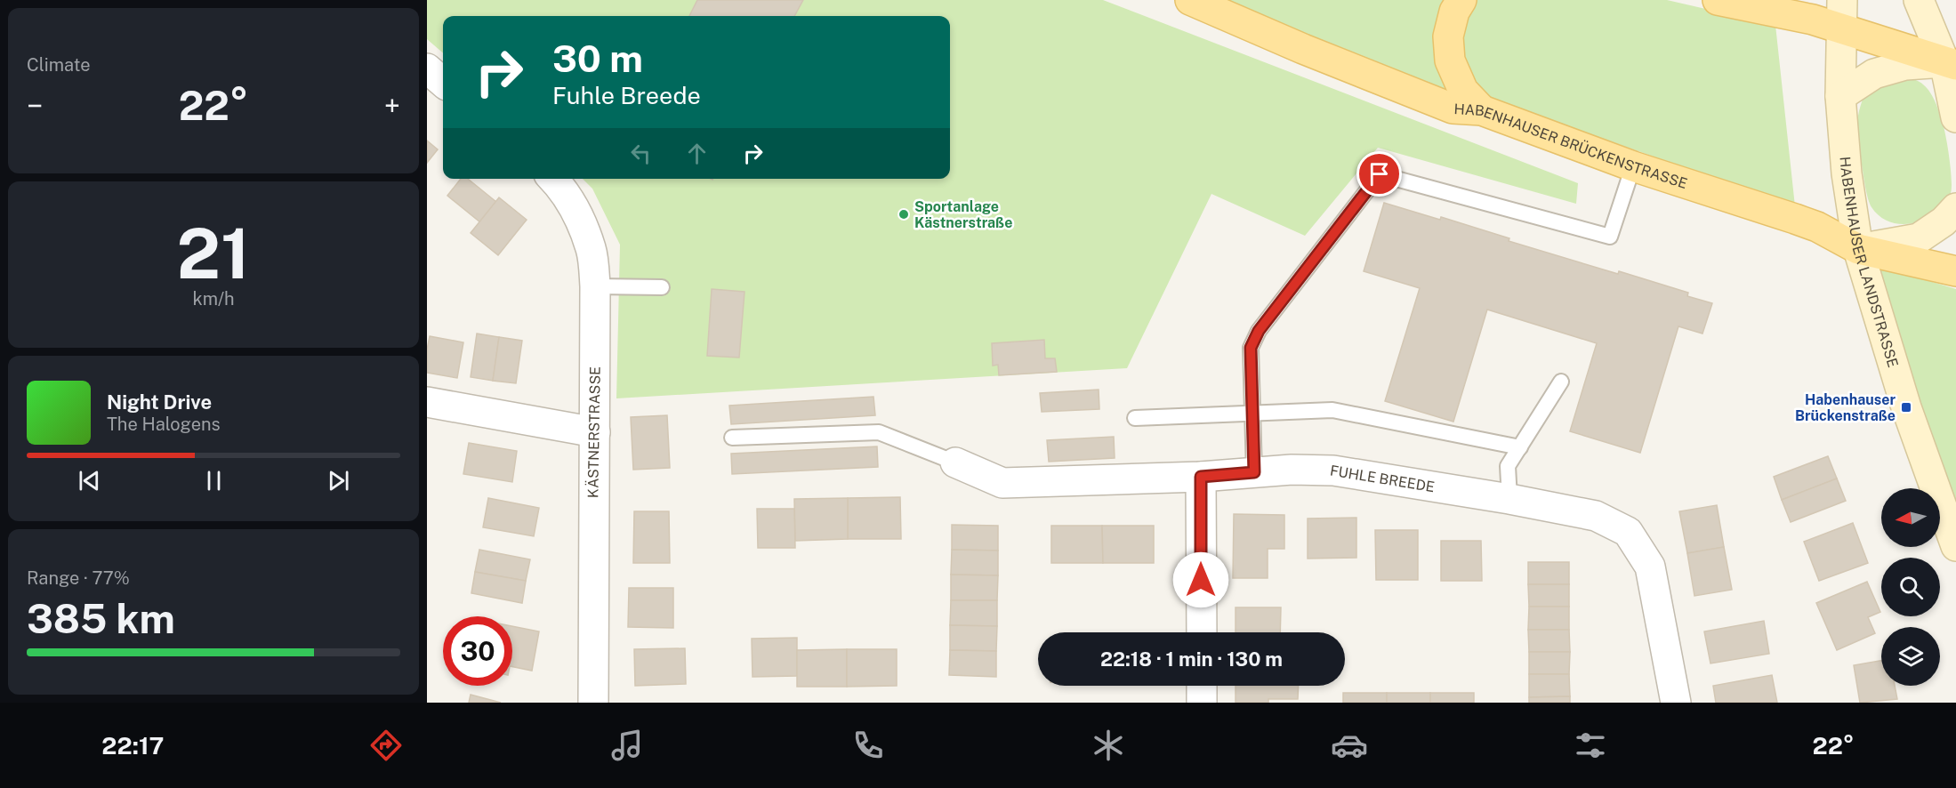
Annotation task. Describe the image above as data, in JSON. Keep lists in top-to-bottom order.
{
  "streets": {
    "main road": ["HABENHAUSER BRÜCKENSTRASSE"],
    "street": ["HABENHAUSER LANDSTRASSE", "KÄSTNERSTRASSE", "FUHLE BREEDE"]
  },
  "crossings": [
    ["HABENHAUSER BRÜCKENSTRASSE", "HABENHAUSER LANDSTRASSE"]
  ],
  "places": {
    "other": ["Sportanlage Kästnerstraße"],
    "transit": ["Habenhauser Brückenstraße"]
  },
  "north": "left",
  "page": {
    "tile": [
      "Climate",
      ["21", "km/h"],
      ["Range · 77%", "385 km"]
    ],
    "turn": ["30 m", "Fuhle Breede"],
    "heat": ["−", "22°", "+"],
    "song": ["Night Drive", "The Halogens"],
    "limit": "30",
    "trip": "22:18 · 1 min · 130 m",
    "tabs": ["22:17", "22°"]
  }
}
